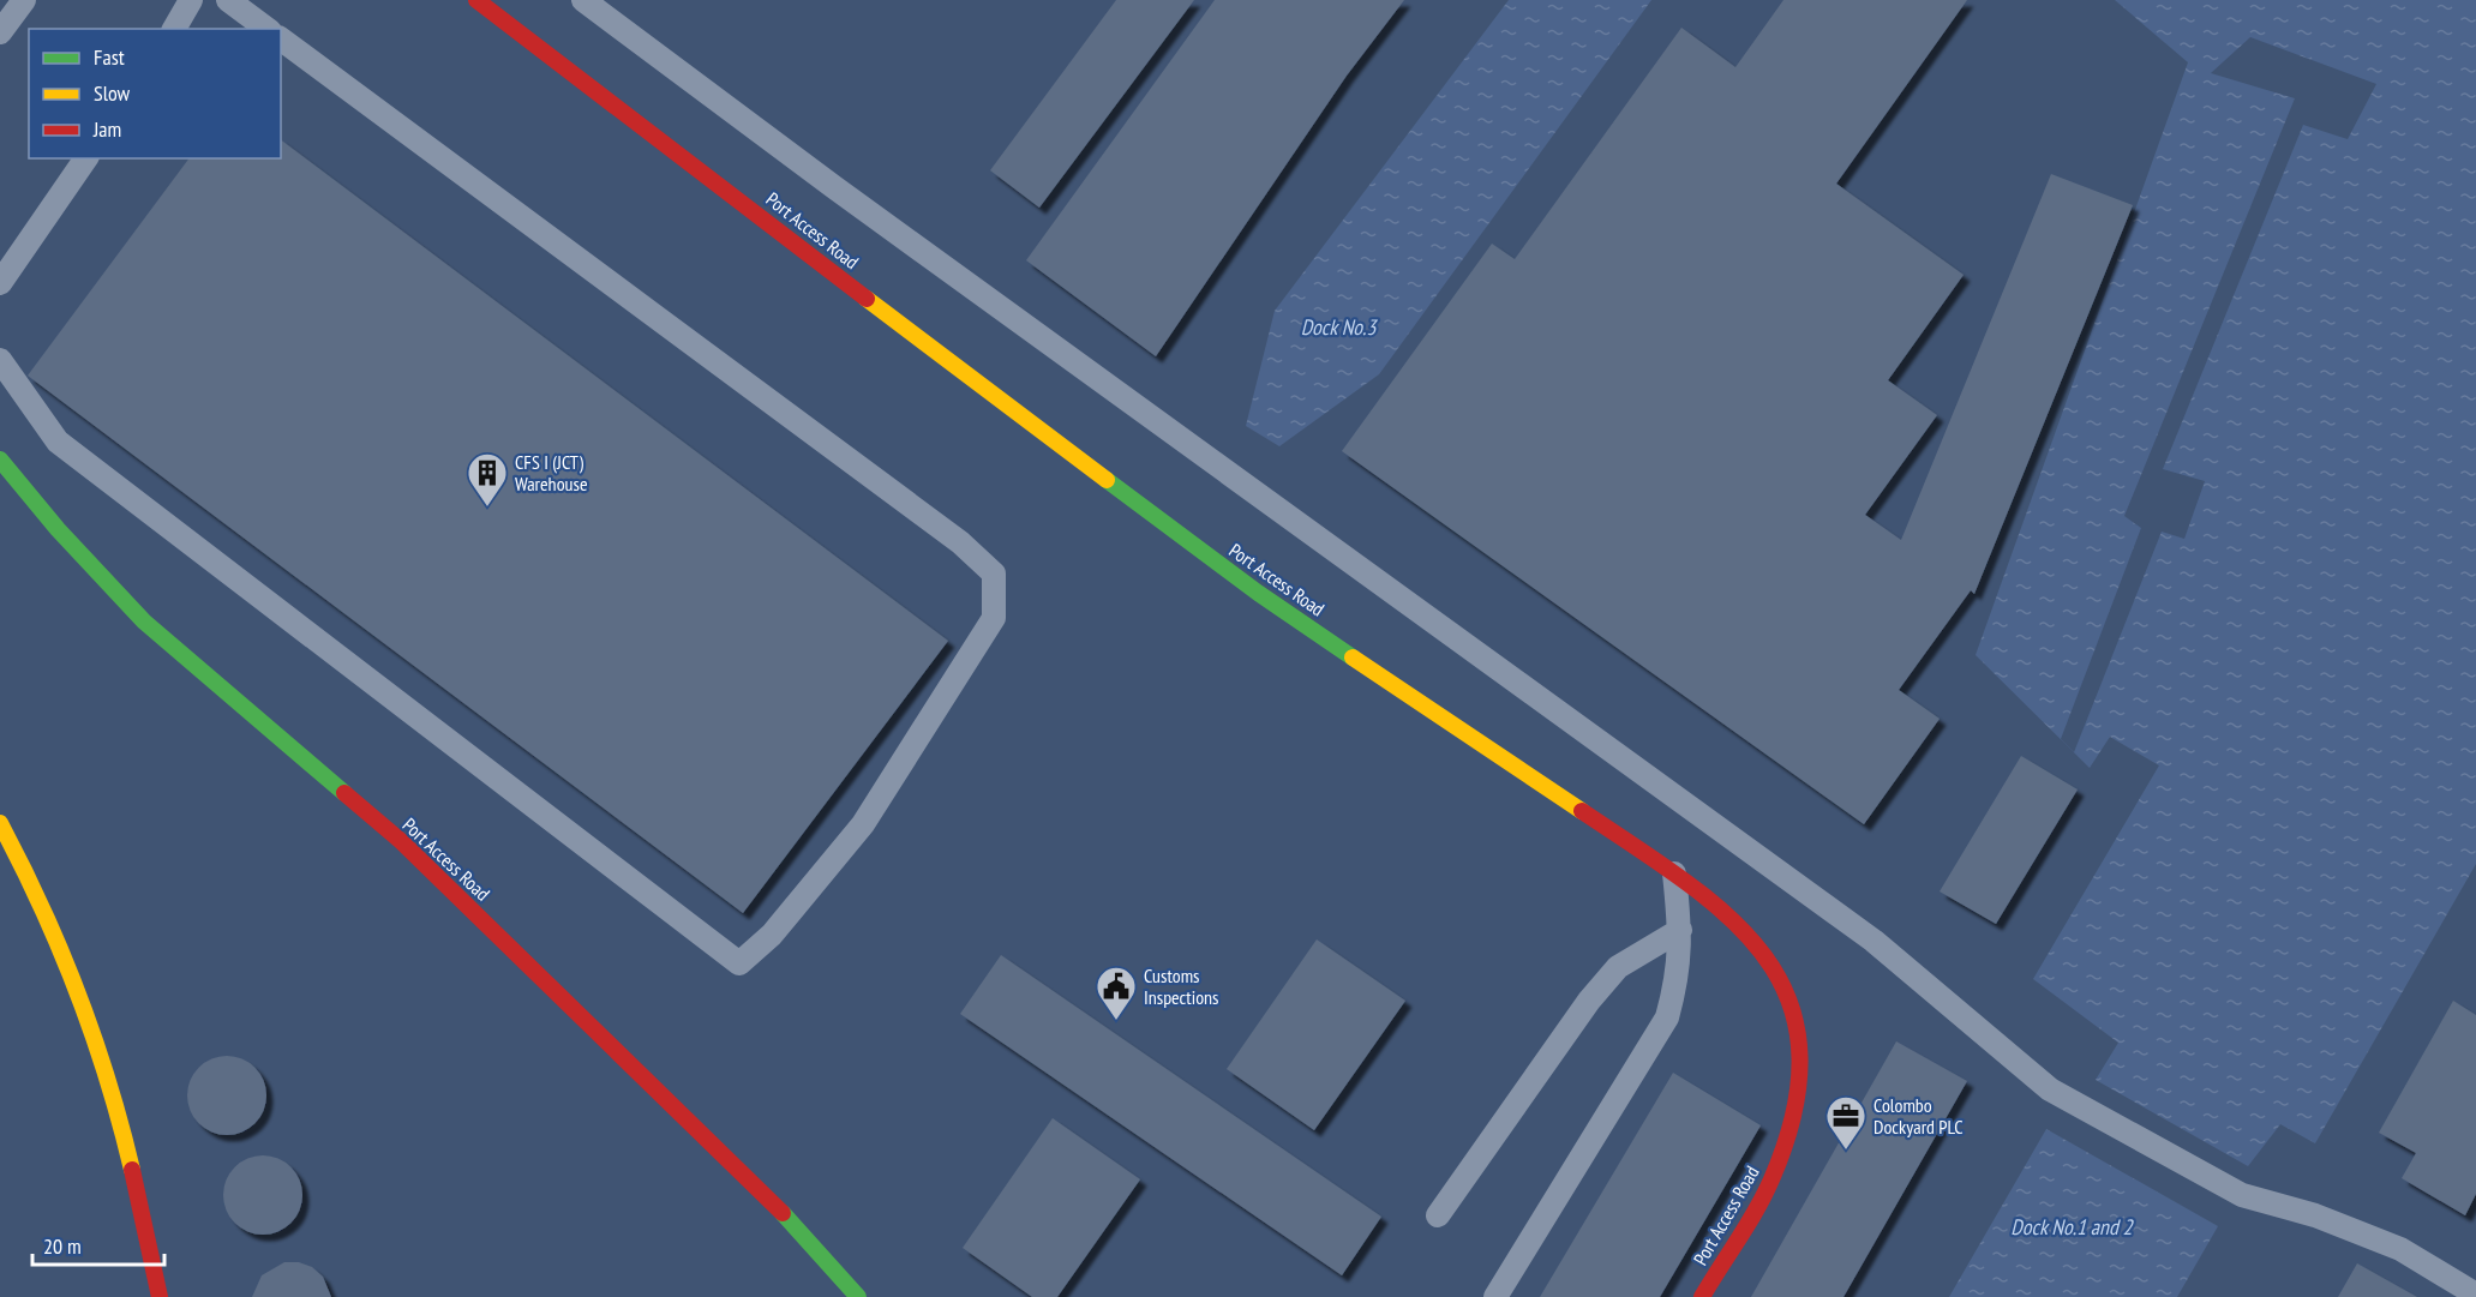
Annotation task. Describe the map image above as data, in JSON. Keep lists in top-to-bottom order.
{
  "streets": {
    "main road": ["Port Access Road"]
  },
  "water": ["Dock No.3", "Dock No.1 and 2"],
  "places": {
    "building": ["CFS I (JCT) Warehouse"],
    "public building": ["Customs Inspections"],
    "office": ["Colombo Dockyard PLC"]
  },
  "legend": ["Fast", "Slow", "Jam"],
  "scale_bar": "20 m"
}
